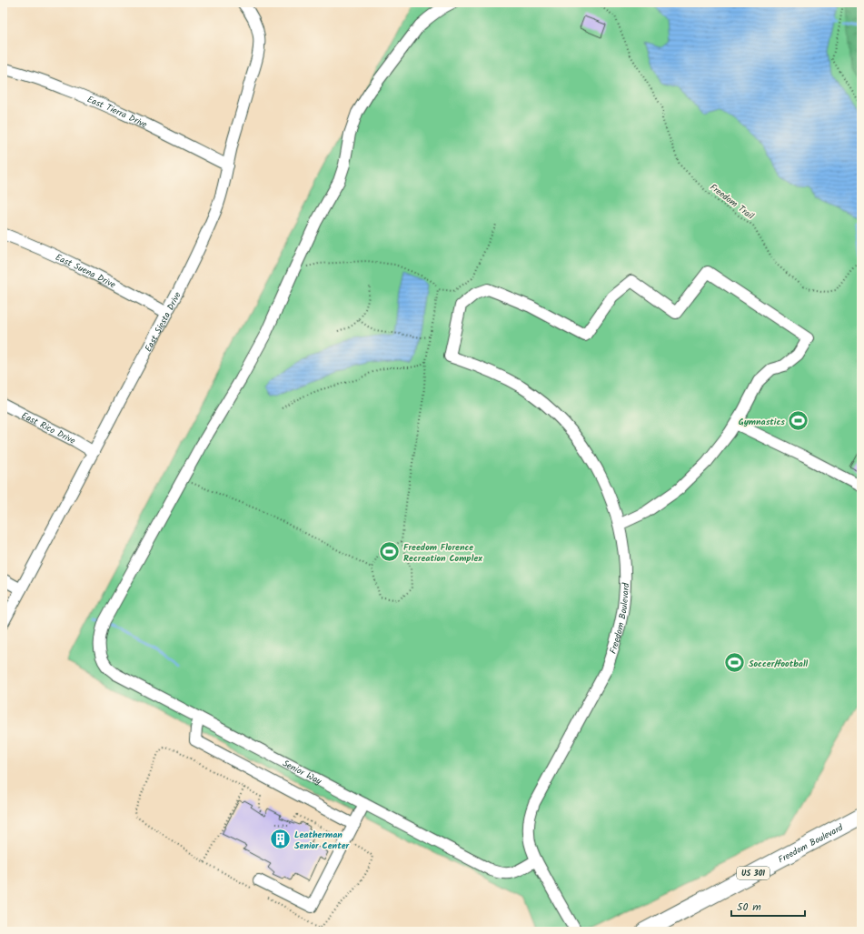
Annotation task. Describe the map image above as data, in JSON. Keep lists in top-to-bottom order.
{
  "streets": {
    "highway": ["Freedom Boulevard", "US 301"],
    "street": [
      "East Tierra Drive",
      "East Suena Drive",
      "East Siesta Drive",
      "East Rico Drive",
      "Senior Way"
    ],
    "path": ["Freedom Trail"]
  },
  "crossings": [
    ["East Tierra Drive", "East Siesta Drive"],
    ["East Suena Drive", "East Siesta Drive"],
    ["East Siesta Drive", "East Rico Drive"],
    ["Freedom Boulevard", "Senior Way"]
  ],
  "places": {
    "sports": ["Gymnastics", "Freedom Florence Recreation Complex", "Soccer/football"],
    "building": ["Leatherman Senior Center"]
  },
  "scale_bar": "50 m"
}
